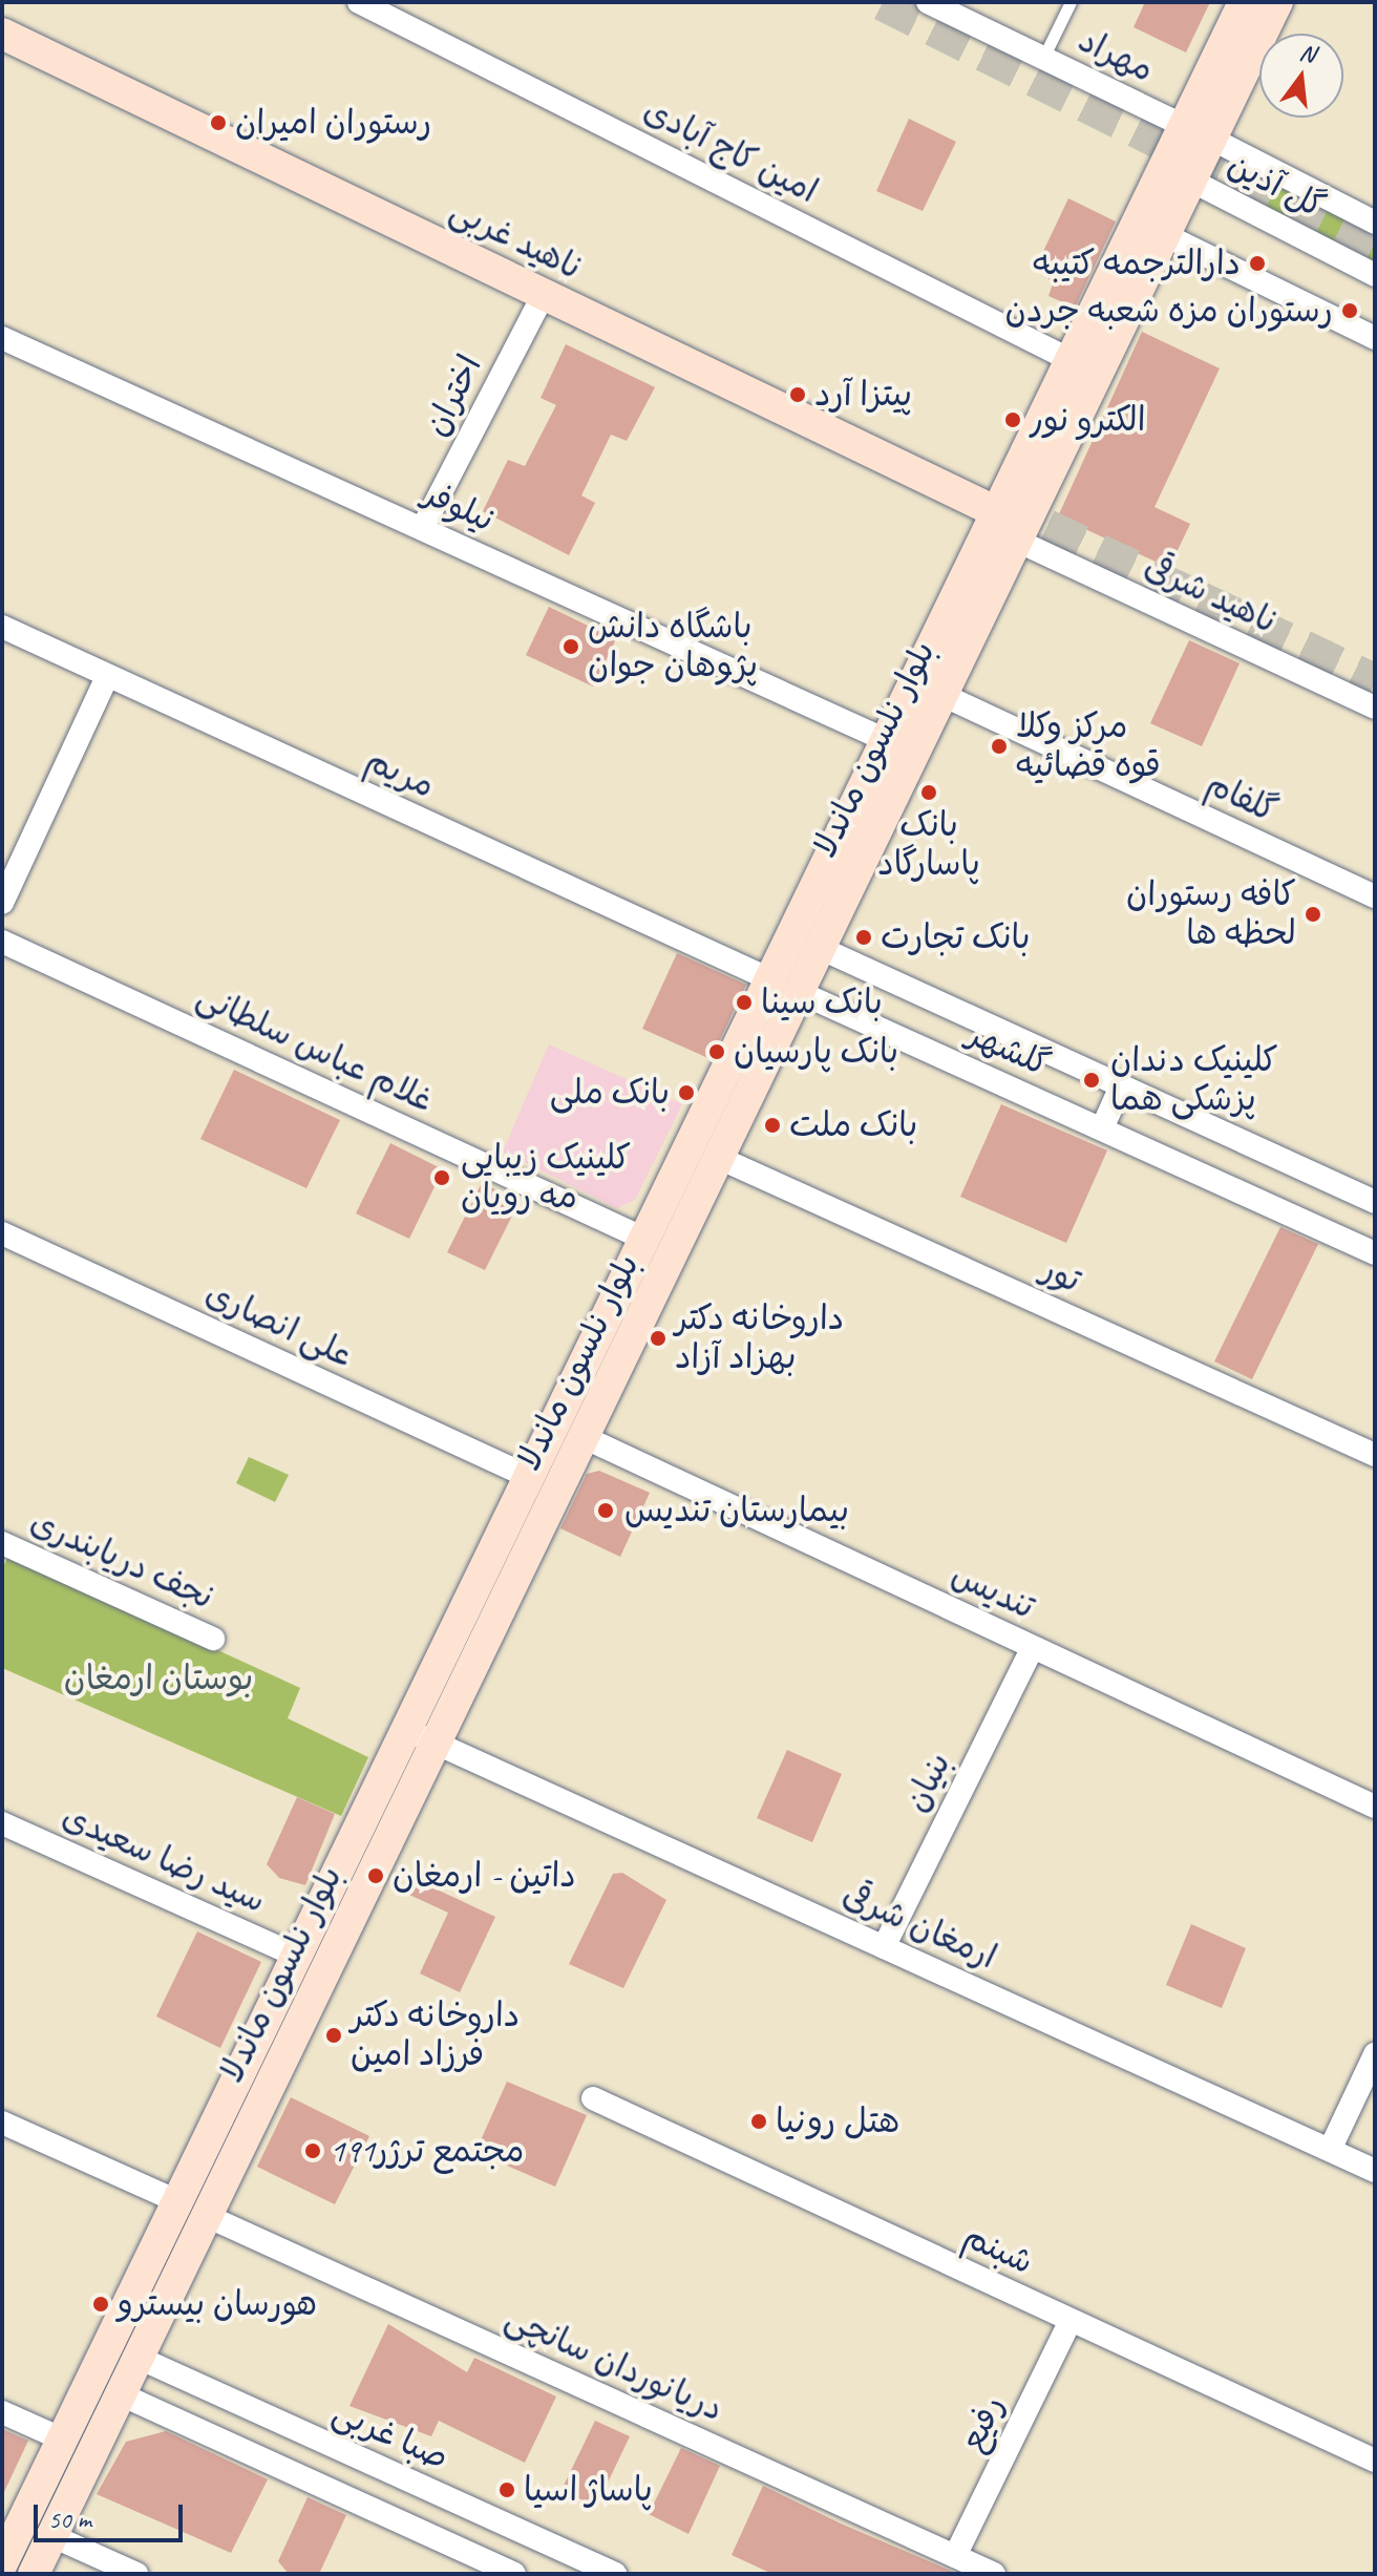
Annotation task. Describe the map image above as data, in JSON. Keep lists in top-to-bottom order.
{
  "streets": {
    "main road": ["ناهید غربی", "بلوار نلسون ماندلا"],
    "street": [
      "مهراد",
      "امین کاج آبادی",
      "گل آذین",
      "اختران",
      "نیلوفر",
      "ناهید شرقی",
      "مریم",
      "گلفام",
      "غلام عباس سلطانی",
      "گلشهر",
      "تور",
      "علی انصاری",
      "نجف دریابندری",
      "تندیس",
      "بنیان",
      "سید رضا سعیدی",
      "ارمغان شرقی",
      "شبنم",
      "دریانوردان سانچی",
      "رفیع",
      "صبا غربی"
    ]
  },
  "crossings": [
    ["مهراد", "گل آذین"],
    ["مهراد", "بلوار نلسون ماندلا"],
    ["امین کاج آبادی", "بلوار نلسون ماندلا"],
    ["گل آذین", "بلوار نلسون ماندلا"],
    ["ناهید غربی", "اختران"],
    ["ناهید غربی", "بلوار نلسون ماندلا"],
    ["اختران", "نیلوفر"],
    ["نیلوفر", "بلوار نلسون ماندلا"],
    ["ناهید شرقی", "بلوار نلسون ماندلا"],
    ["بلوار نلسون ماندلا", "مریم"],
    ["بلوار نلسون ماندلا", "گلفام"],
    ["بلوار نلسون ماندلا", "غلام عباس سلطانی"],
    ["بلوار نلسون ماندلا", "گلشهر"],
    ["بلوار نلسون ماندلا", "تور"],
    ["بلوار نلسون ماندلا", "علی انصاری"],
    ["بلوار نلسون ماندلا", "تندیس"],
    ["بلوار نلسون ماندلا", "سید رضا سعیدی"],
    ["بلوار نلسون ماندلا", "ارمغان شرقی"],
    ["بلوار نلسون ماندلا", "دریانوردان سانچی"],
    ["بلوار نلسون ماندلا", "صبا غربی"],
    ["مریم", "گلشهر"],
    ["تندیس", "بنیان"],
    ["بنیان", "ارمغان شرقی"],
    ["شبنم", "رفیع"],
    ["دریانوردان سانچی", "رفیع"]
  ],
  "parks": ["بوستان ارمغان"],
  "places": [
    "رستوران امیران",
    "دارالترجمه کتیبه",
    "رستوران مزه شعبه جردن",
    "پیتزا آرد",
    "الكترو نور",
    "باشگاه دانش پژوهان جوان",
    "مرکز وکلا قوه قضائیه",
    "بانک پاسارگاد",
    "کافه رستوران لحظه ها",
    "بانک تجارت",
    "بانک سینا",
    "بانک پارسیان",
    "کلینیک دندان پزشکی هما",
    "بانک ملی",
    "بانک ملت",
    "کلینیک زیبایی مه رویان",
    "داروخانه دکتر بهزاد آزاد",
    "بیمارستان تندیس",
    "داتین - ارمغان",
    "داروخانه دکتر فرزاد امین",
    "هتل رونیا",
    "مجتمع ترژر191",
    "هورسان بیسترو",
    "پاساژ اسیا"
  ],
  "scale_bar": "50 m",
  "north": "top"
}
